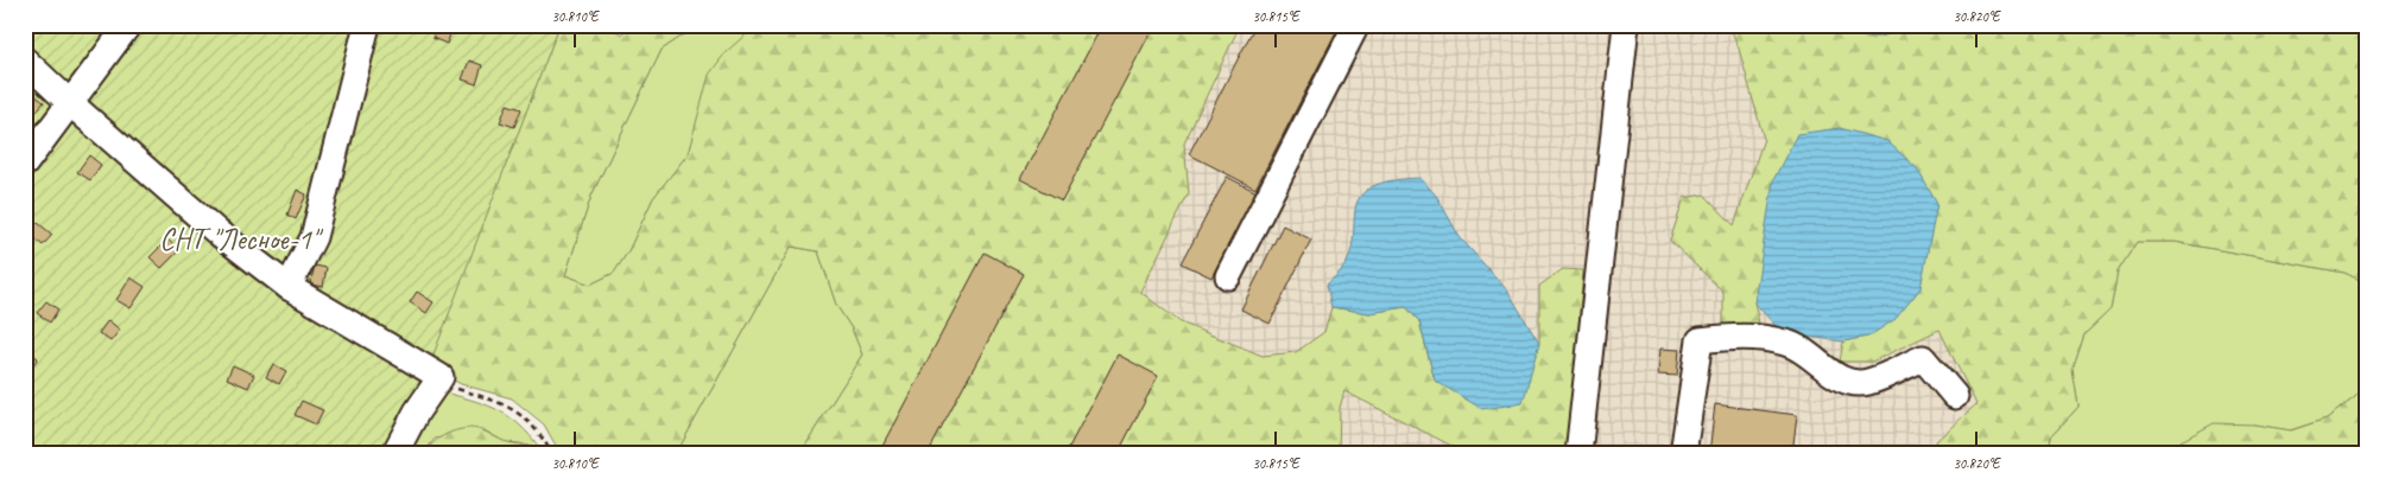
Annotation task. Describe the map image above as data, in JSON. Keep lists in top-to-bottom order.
{
  "parks": ["СНТ \"Лесное-1\""],
  "coordinates": ["30.810°E", "30.815°E", "30.820°E"]
}
